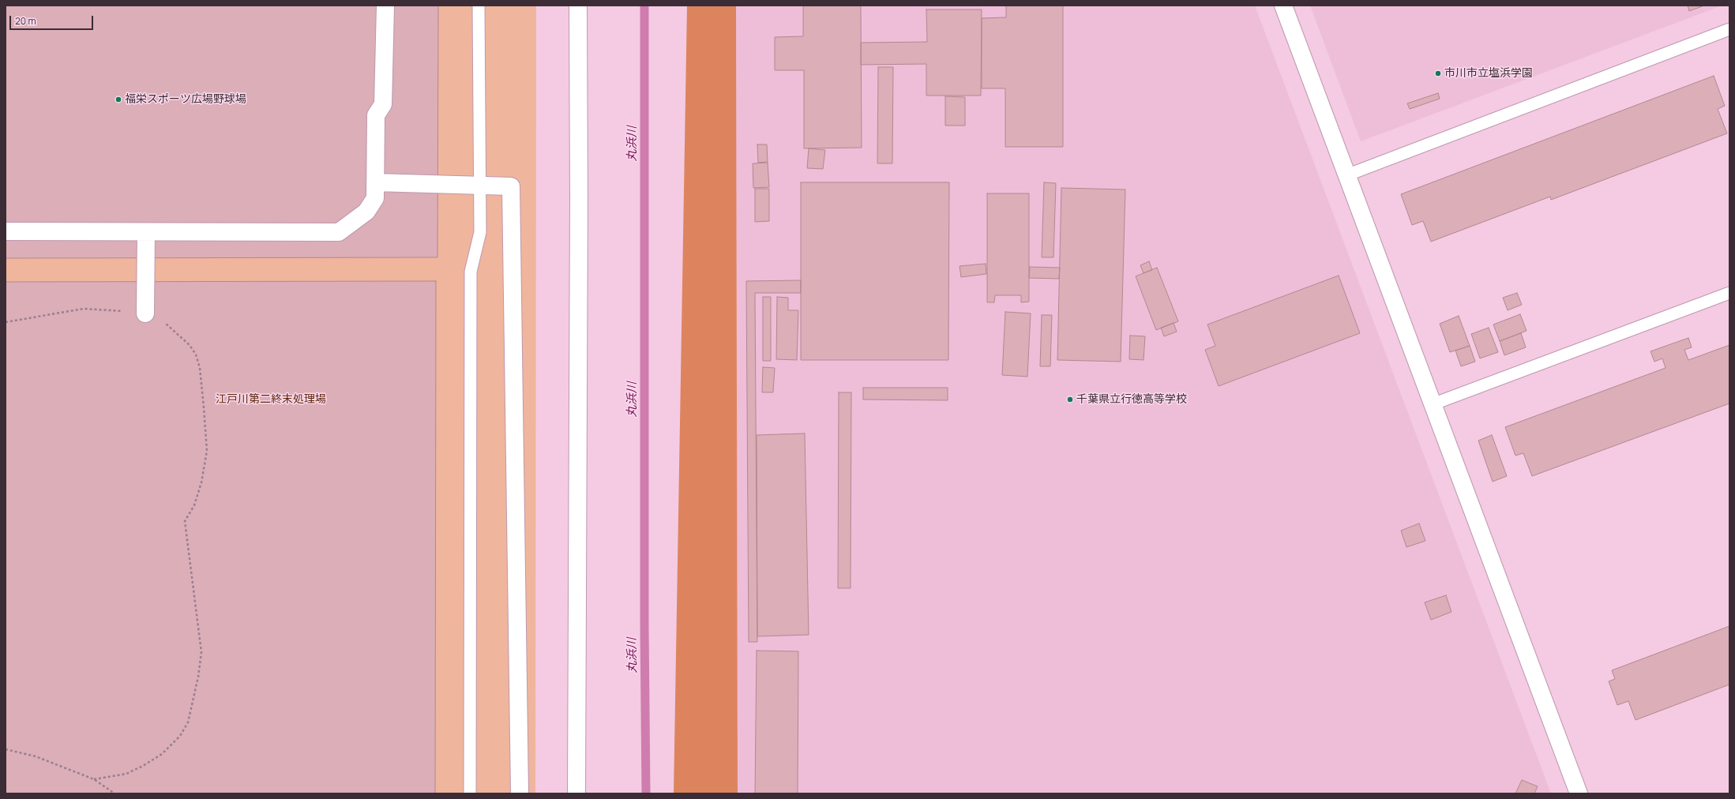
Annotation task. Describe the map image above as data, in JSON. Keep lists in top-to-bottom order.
{
  "water": ["丸浜川"],
  "parks": ["江戸川第二終末処理場"],
  "places": ["市川市立塩浜学園", "福栄スポーツ広場野球場", "千葉県立行徳高等学校"],
  "scale_bar": "20 m"
}
